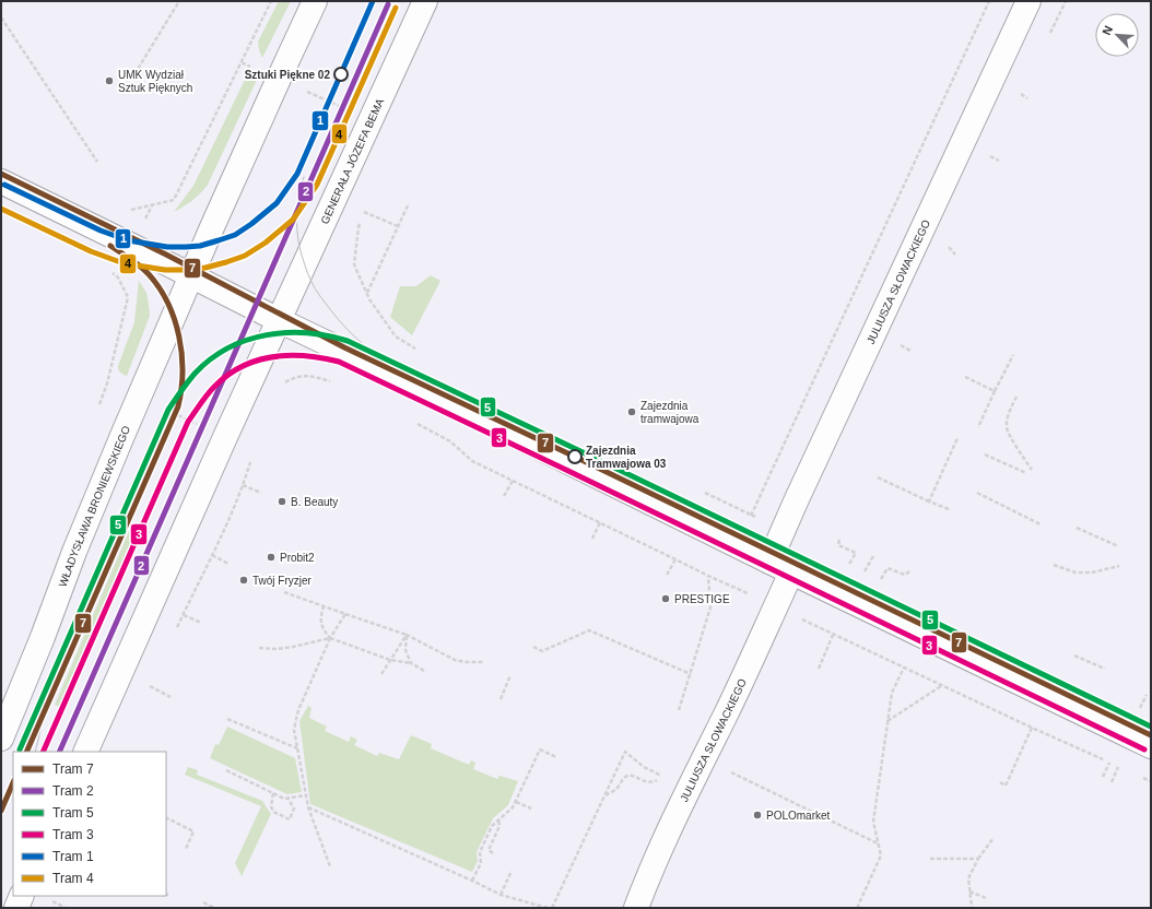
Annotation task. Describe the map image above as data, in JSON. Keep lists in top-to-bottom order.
{
  "streets": {
    "street": ["GENERAŁA JÓZEFA BEMA", "JULIUSZA SŁOWACKIEGO", "WŁADYSŁAWA BRONIEWSKIEGO"]
  },
  "places": [
    "Sztuki Piękne 02",
    "UMK Wydział Sztuk Pięknych",
    "Zajezdnia tramwajowa",
    "Zajezdnia Tramwajowa 03",
    "B. Beauty",
    "Probit2",
    "Twój Fryzjer",
    "PRESTIGE",
    "POLOmarket"
  ],
  "lines": [
    "tram line 1",
    "tram line 2",
    "tram line 4",
    "tram line 7",
    "tram line 5",
    "tram line 3"
  ],
  "legend": [
    "Tram 7",
    "Tram 2",
    "Tram 5",
    "Tram 3",
    "Tram 1",
    "Tram 4"
  ],
  "north": "top left"
}
